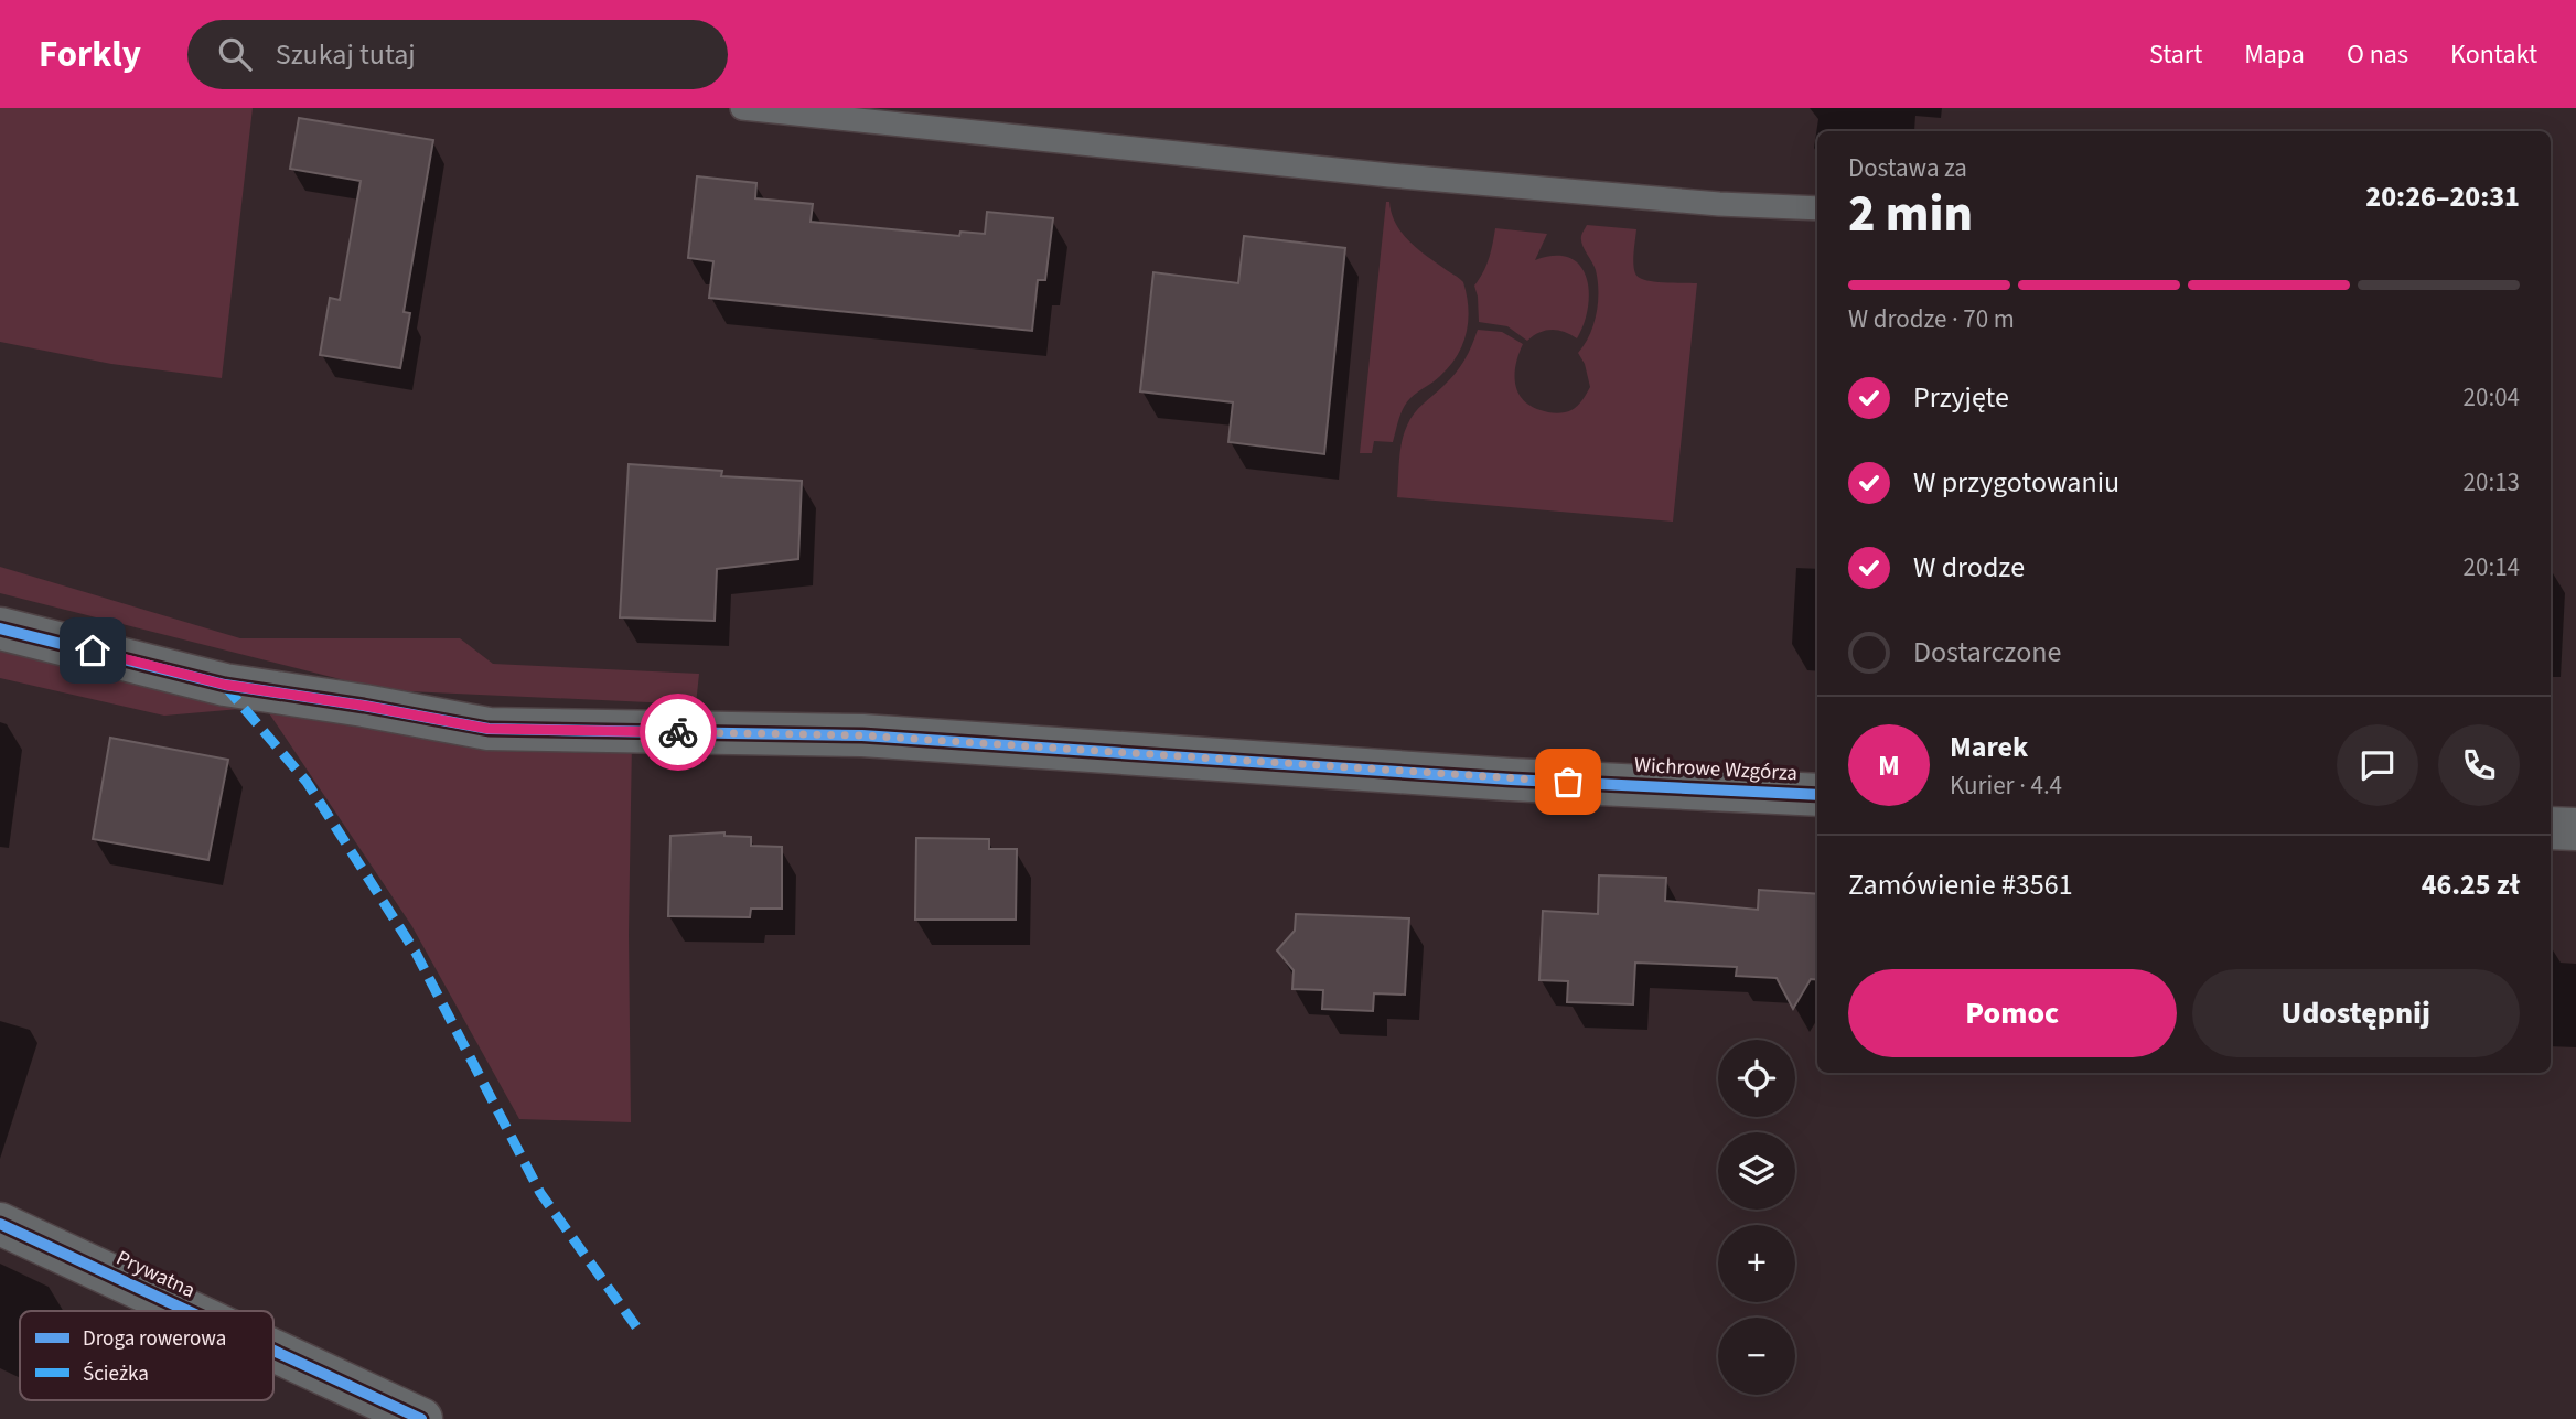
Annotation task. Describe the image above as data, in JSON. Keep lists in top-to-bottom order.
{
  "streets": {
    "street": ["Wichrowe Wzgórza", "Prywatna"]
  },
  "legend": ["Droga rowerowa", "Ścieżka"],
  "page": {
    "header": "Forkly",
    "search": "Szukaj tutaj",
    "nav": [
      "Start",
      "Mapa",
      "O nas",
      "Kontakt"
    ],
    "heading": ["2 min", "Dostawa za", "20:26–20:31"],
    "panel": [
      "Marek",
      "Kurier · 4.4",
      "Zamówienie #3561",
      "46.25 zł"
    ],
    "bar": "W drodze · 70 m",
    "list": [
      ["Przyjęte", "20:04"],
      ["W przygotowaniu", "20:13"],
      ["W drodze", "20:14"],
      "Dostarczone"
    ],
    "round": "M",
    "buttons": ["Pomoc", "Udostępnij"],
    "map_buttons": ["+", "−"]
  }
}
